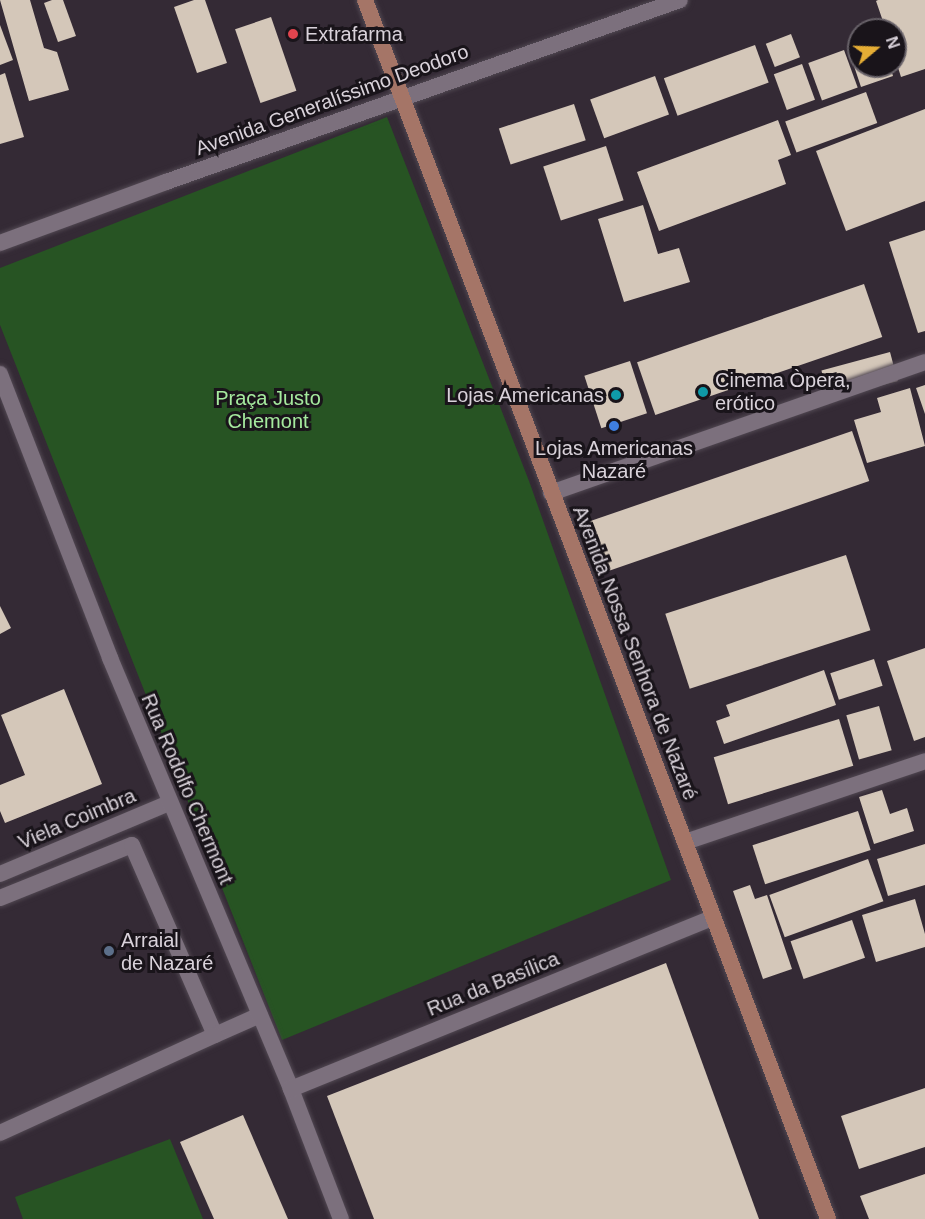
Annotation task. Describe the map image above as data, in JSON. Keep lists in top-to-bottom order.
{
  "streets": {
    "main road": ["Avenida Nossa Senhora de Nazaré"],
    "street": [
      "Avenida Generalíssimo Deodoro",
      "Rua Rodolfo Chermont",
      "Viela Coimbra",
      "Rua da Basílica"
    ]
  },
  "crossings": [
    ["Avenida Generalíssimo Deodoro", "Avenida Nossa Senhora de Nazaré"],
    ["Avenida Nossa Senhora de Nazaré", "Rua da Basílica"],
    ["Rua Rodolfo Chermont", "Viela Coimbra"],
    ["Rua Rodolfo Chermont", "Rua da Basílica"]
  ],
  "parks": ["Praça Justo Chemont"],
  "places": [
    "Extrafarma",
    "Cinema Òpera, erótico",
    "Lojas Americanas",
    "Lojas Americanas Nazaré",
    "Arraial de Nazaré"
  ],
  "north": "right"
}
